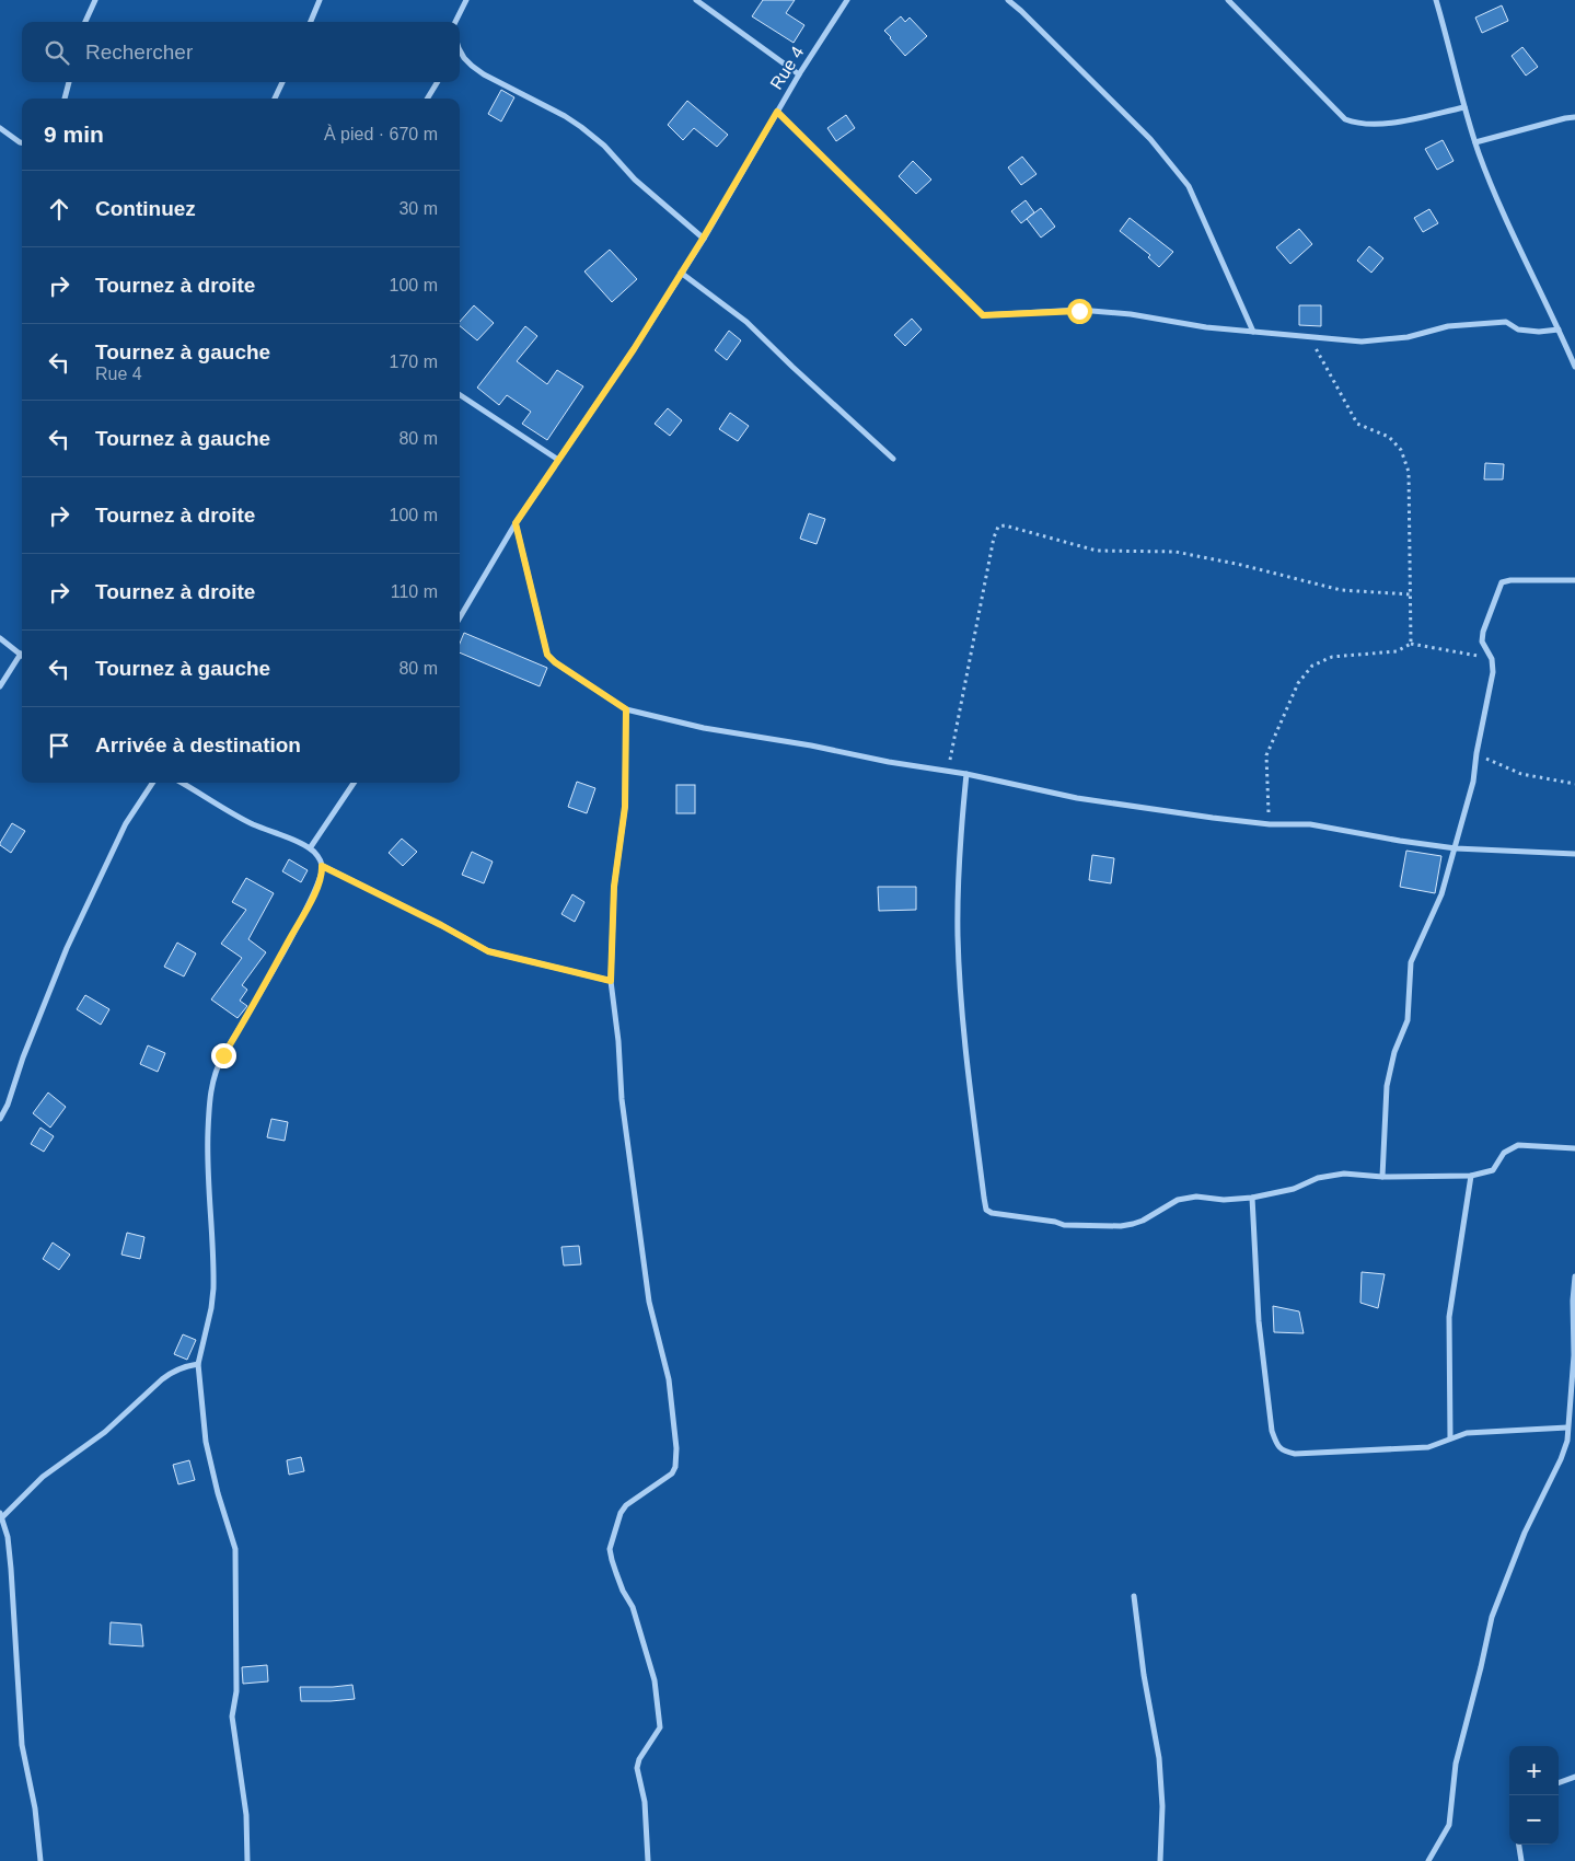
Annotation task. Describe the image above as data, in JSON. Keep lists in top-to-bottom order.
{
  "streets": {
    "street": ["Rue 4"]
  },
  "page": {
    "search": "Rechercher",
    "heading": ["9 min", "À pied · 670 m"],
    "list": [
      ["Continuez", "30 m"],
      ["Tournez à droite", "100 m"],
      ["Tournez à gauche", "Rue 4", "170 m"],
      ["Tournez à gauche", "80 m"],
      ["Tournez à droite", "100 m"],
      ["Tournez à droite", "110 m"],
      ["Tournez à gauche", "80 m"],
      "Arrivée à destination"
    ],
    "map_buttons": ["+", "−"]
  }
}
